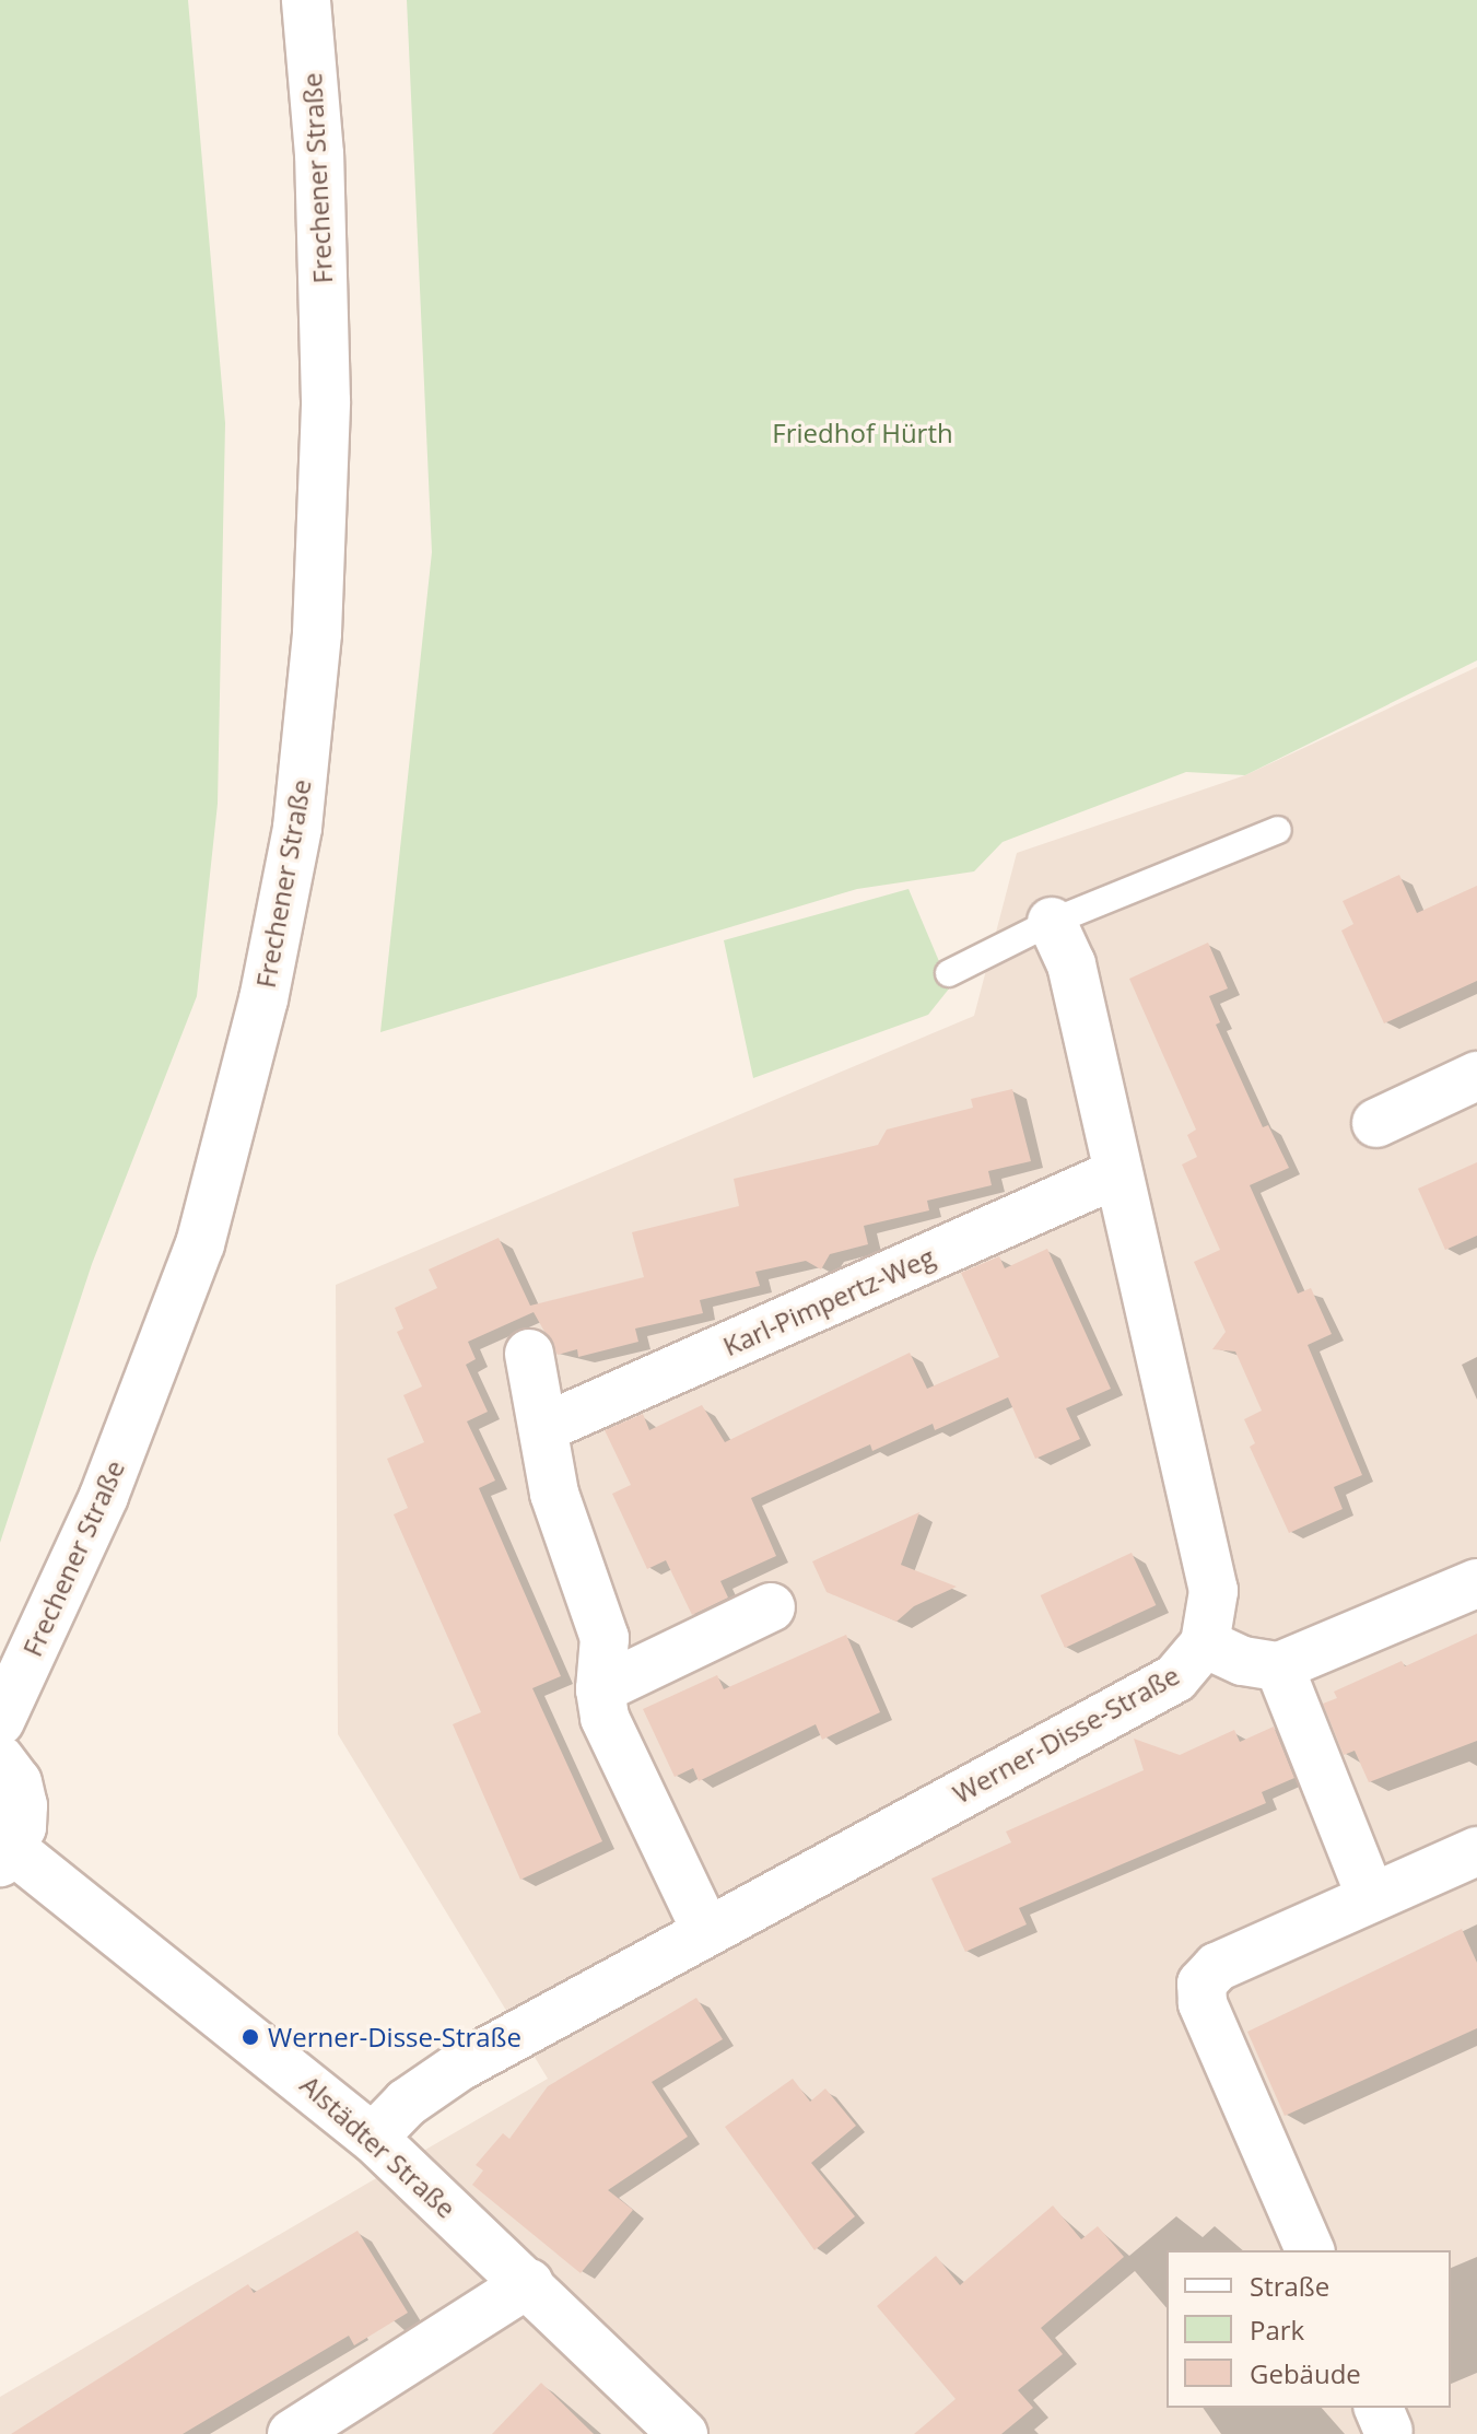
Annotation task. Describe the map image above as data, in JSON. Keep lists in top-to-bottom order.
{
  "streets": {
    "street": [
      "Frechener Straße",
      "Karl-Pimpertz-Weg",
      "Werner-Disse-Straße",
      "Alstädter Straße"
    ]
  },
  "crossings": [
    ["Karl-Pimpertz-Weg", "Werner-Disse-Straße"],
    ["Werner-Disse-Straße", "Alstädter Straße"]
  ],
  "parks": ["Friedhof Hürth"],
  "places": ["Werner-Disse-Straße"],
  "legend": ["Straße", "Park", "Gebäude"]
}
